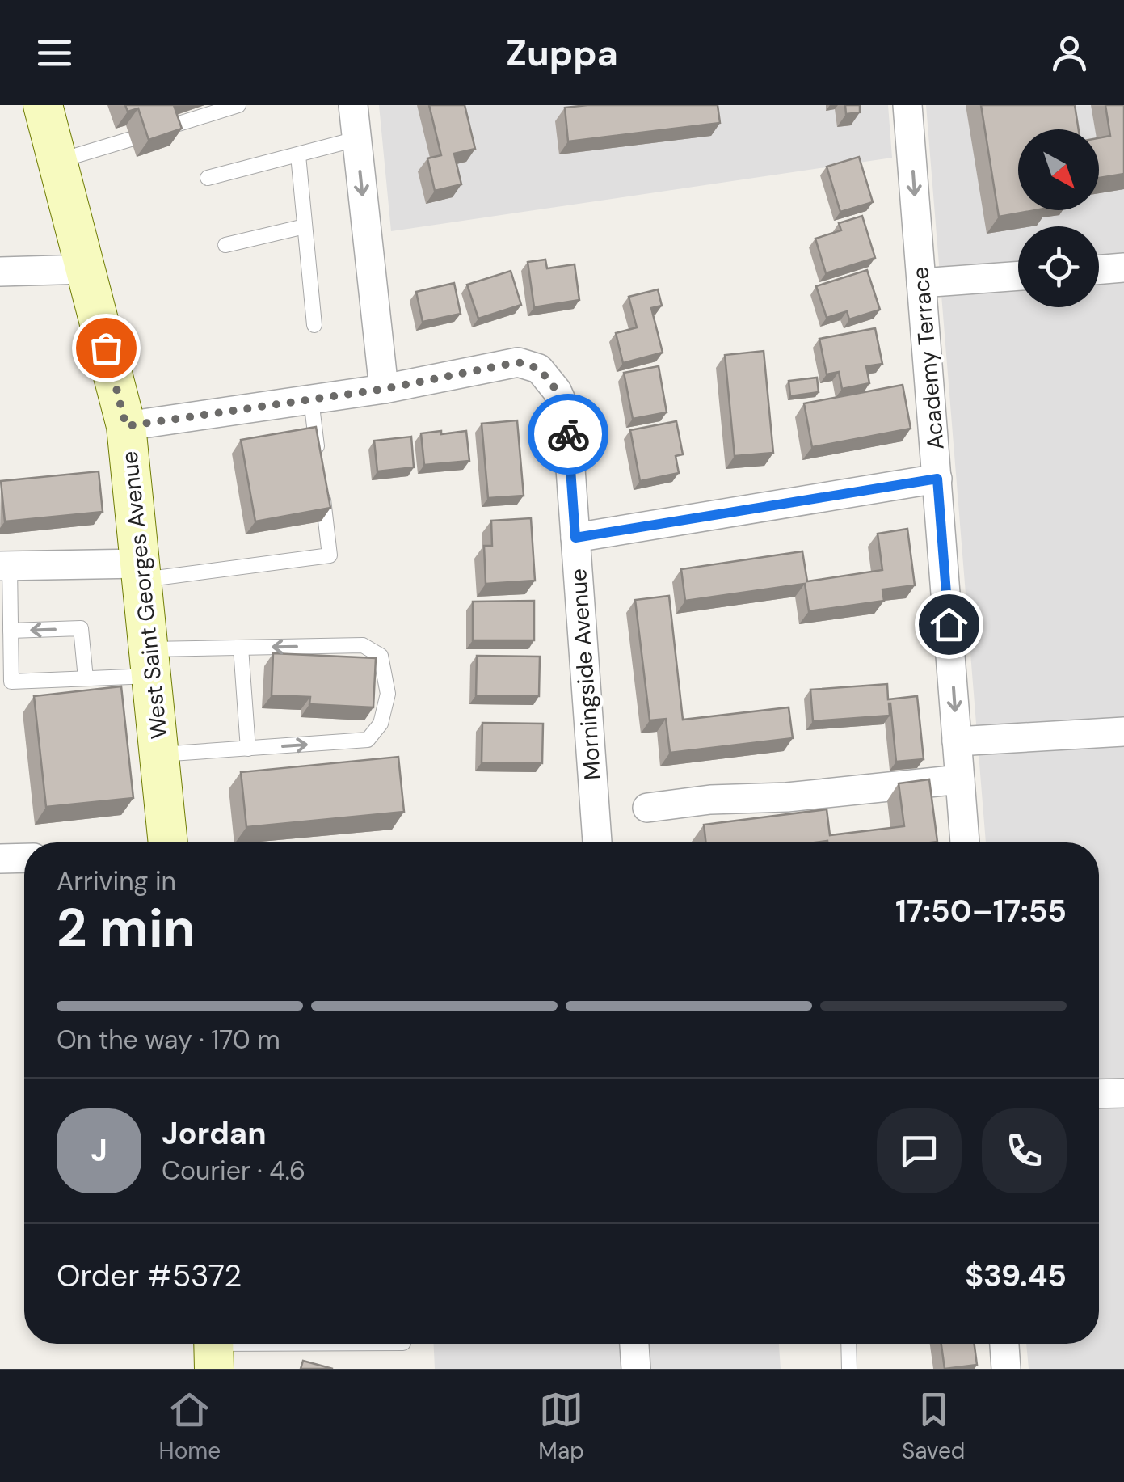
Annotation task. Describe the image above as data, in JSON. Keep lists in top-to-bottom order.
{
  "streets": {
    "main road": ["West Saint Georges Avenue"],
    "street": ["Academy Terrace", "Morningside Avenue"]
  },
  "one_way": ["Academy Terrace"],
  "north": "bottom right",
  "page": {
    "header": "Zuppa",
    "heading": ["2 min", "Arriving in", "17:50–17:55"],
    "panel": [
      "Jordan",
      "Courier · 4.6",
      "Order #5372",
      "$39.45"
    ],
    "bar": "On the way · 170 m",
    "round": "J",
    "tabs": ["Home", "Map", "Saved"]
  }
}
